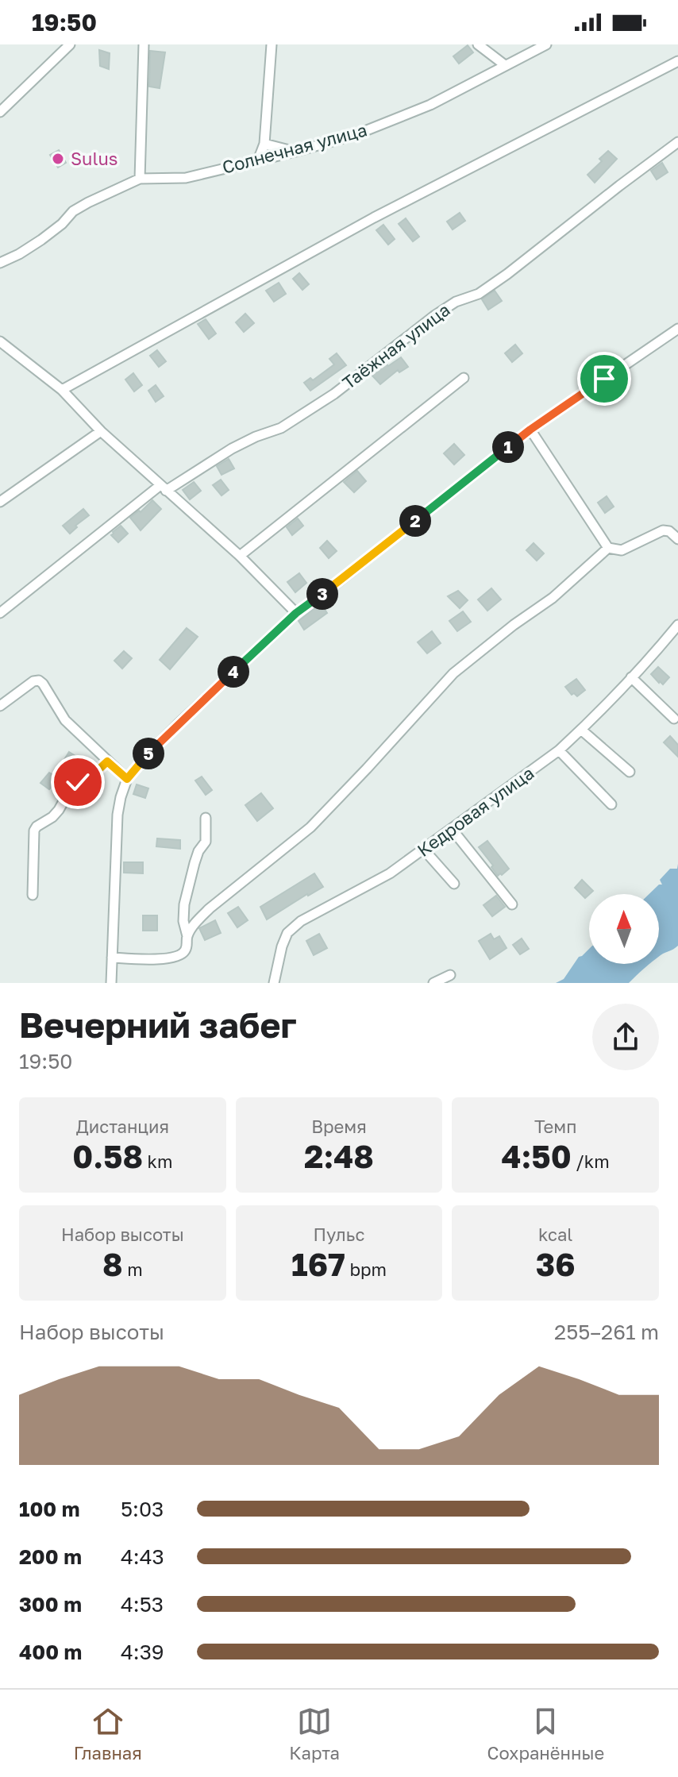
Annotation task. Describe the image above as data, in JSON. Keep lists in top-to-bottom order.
{
  "streets": {
    "street": ["Солнечная улица", "Таёжная улица", "Кедровая улица"]
  },
  "places": ["Sulus"],
  "north": "top",
  "page": {
    "status": "19:50",
    "pins": [
      "1",
      "2",
      "3",
      "4",
      "5"
    ],
    "heading": ["Вечерний забег", "19:50"],
    "stats": [
      ["Дистанция", "0.58 km"],
      ["Время", "2:48"],
      ["Темп", "4:50 /km"],
      ["Набор высоты", "8 m"],
      ["Пульс", "167 bpm"],
      ["kcal", "36"]
    ],
    "chart": ["Набор высоты", "255–261 m"],
    "list": [
      {
        "name": "100 m",
        "note": "5:03"
      },
      {
        "name": "200 m",
        "note": "4:43"
      },
      {
        "name": "300 m",
        "note": "4:53"
      },
      {
        "name": "400 m",
        "note": "4:39"
      }
    ],
    "tabs": ["Главная", "Карта", "Сохранённые"]
  }
}
